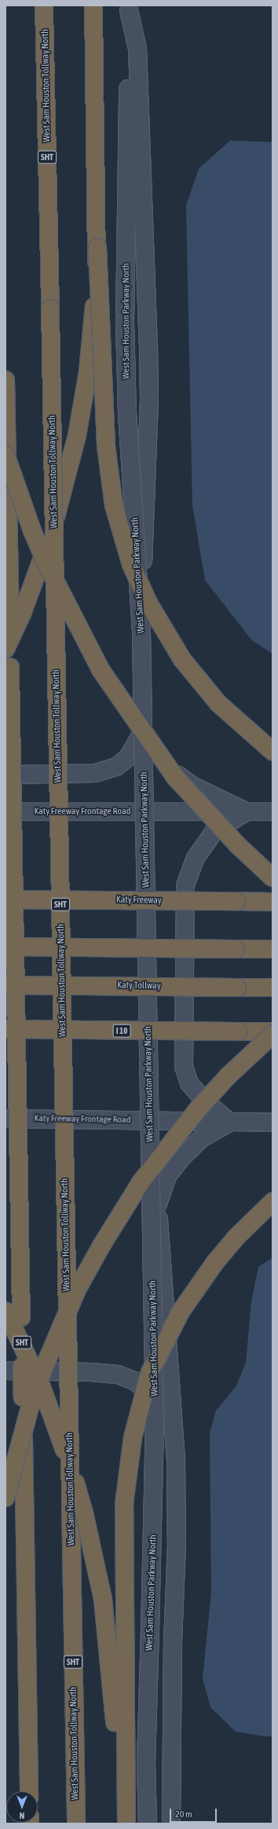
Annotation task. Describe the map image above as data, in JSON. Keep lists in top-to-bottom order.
{
  "streets": {
    "highway": [
      "West Sam Houston Tollway North",
      "SHT",
      "Katy Freeway",
      "Katy Tollway",
      "I 10"
    ],
    "main road": ["West Sam Houston Parkway North", "Katy Freeway Frontage Road"]
  },
  "scale_bar": "20 m",
  "north": "bottom"
}
